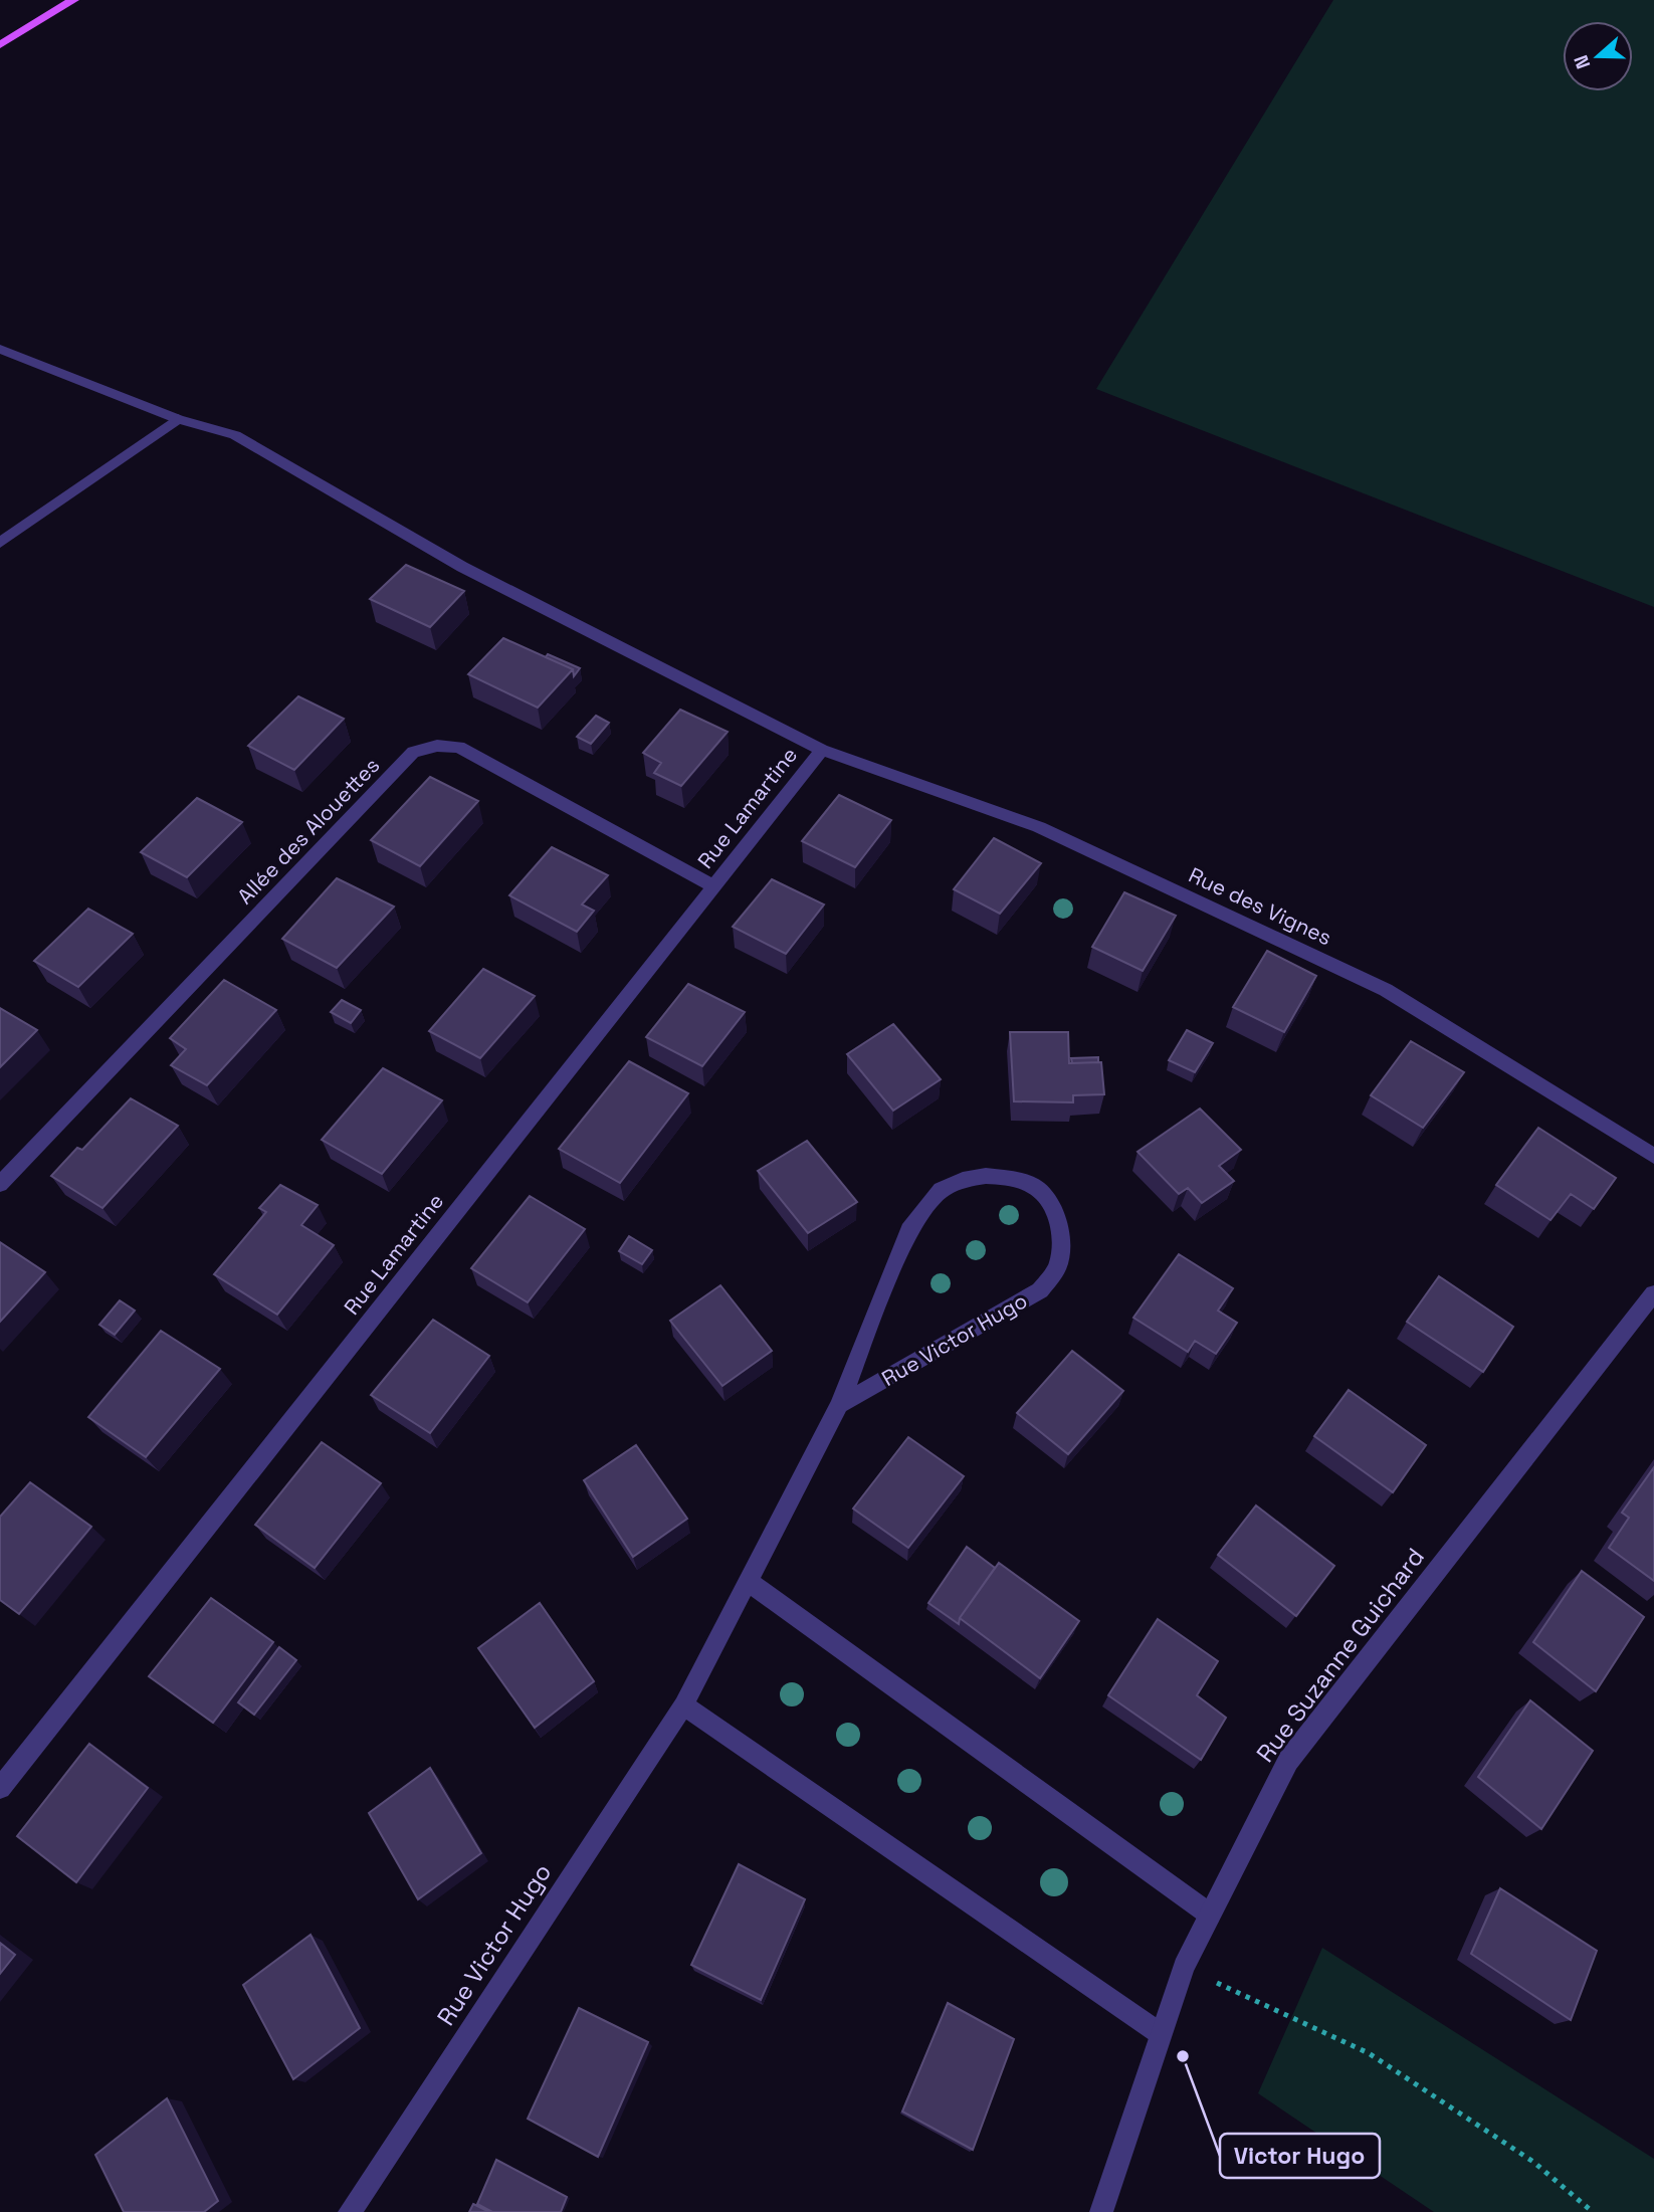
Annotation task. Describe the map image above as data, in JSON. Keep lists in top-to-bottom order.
{
  "streets": {
    "street": [
      "Rue Lamartine",
      "Allée des Alouettes",
      "Rue des Vignes",
      "Rue Victor Hugo",
      "Rue Suzanne Guichard"
    ]
  },
  "crossings": [
    ["Rue Lamartine", "Allée des Alouettes"],
    ["Rue Lamartine", "Rue des Vignes"]
  ],
  "places": ["Victor Hugo"],
  "north": "left"
}
